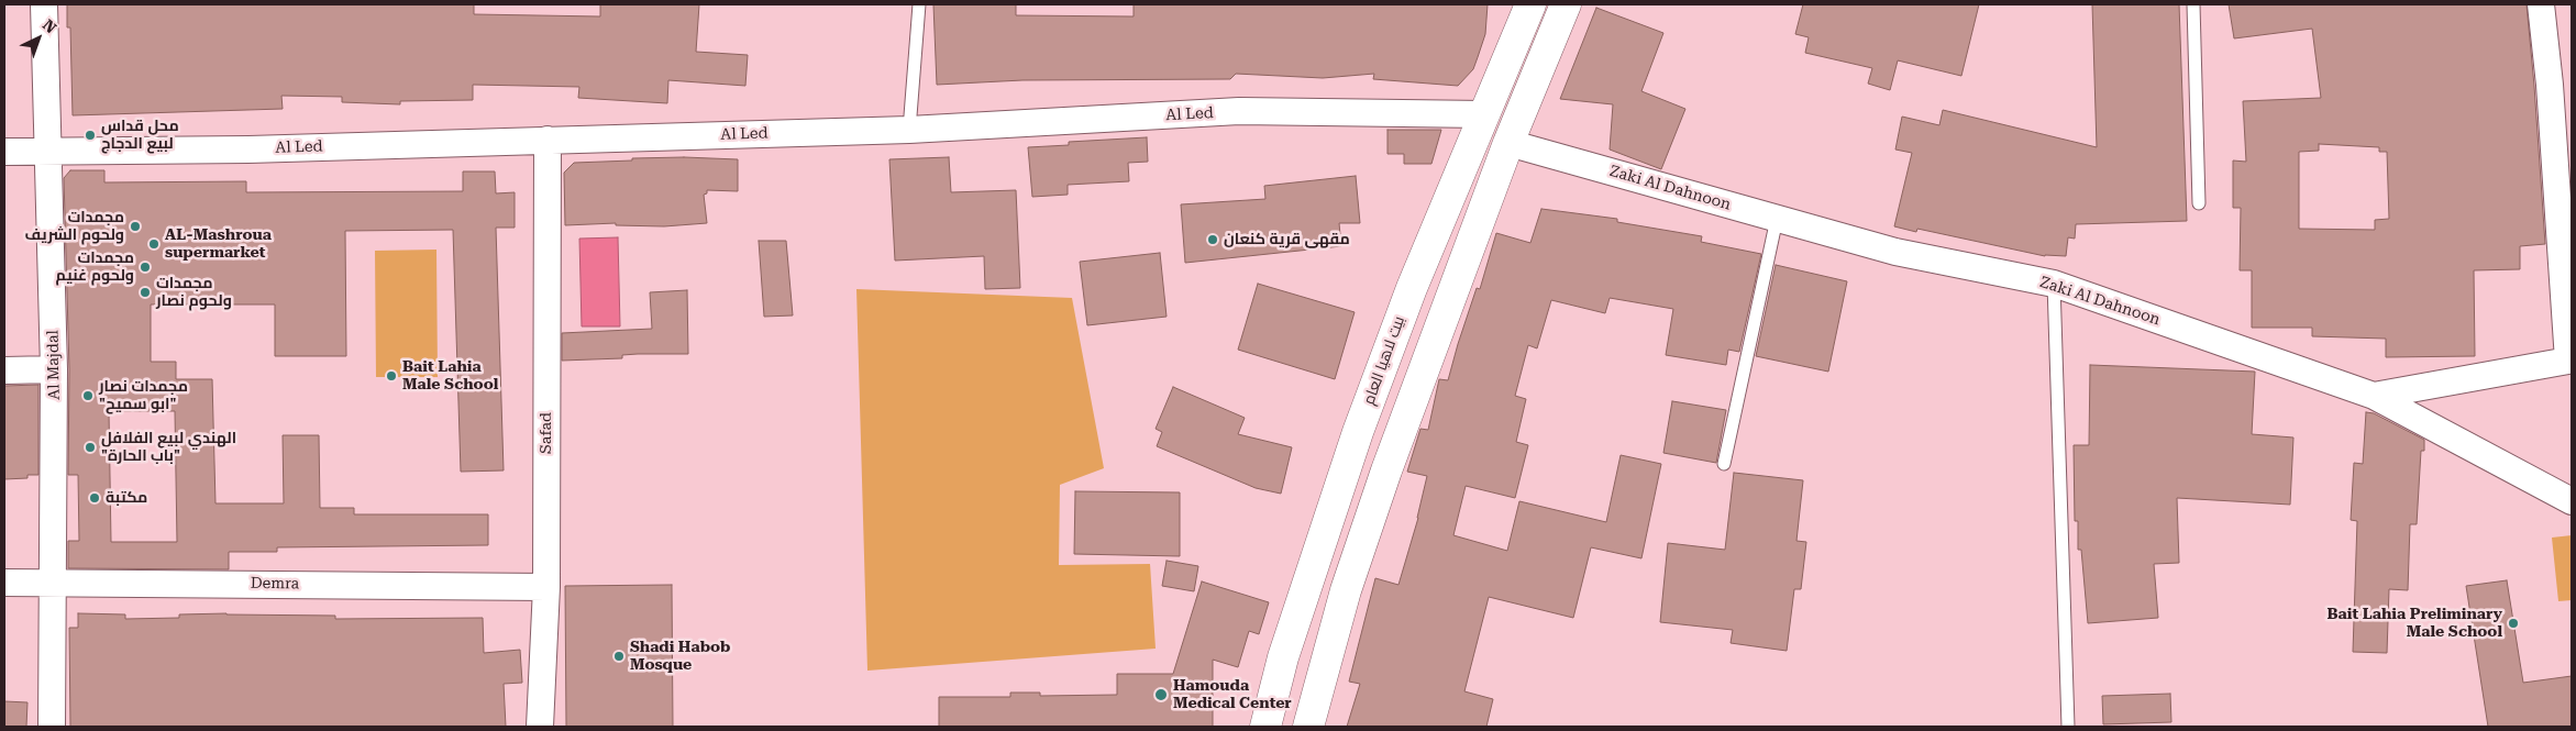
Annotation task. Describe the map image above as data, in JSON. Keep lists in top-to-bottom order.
{
  "streets": {
    "main road": ["بيت لاهيا العام"],
    "street": [
      "Al Led",
      "Zaki Al Dahnoon",
      "Al Majdal",
      "Safad",
      "Demra"
    ]
  },
  "crossings": [
    ["Al Led", "بيت لاهيا العام"],
    ["Al Led", "Al Majdal"],
    ["Al Led", "Safad"],
    ["Al Majdal", "Demra"],
    ["Safad", "Demra"]
  ],
  "places": [
    "محل قداس لبيع الدجاج",
    "مجمدات ولحوم الشريف",
    "مقهى قرية كنعان",
    "AL-Mashroua supermarket",
    "مجمدات ولحوم غنيم",
    "مجمدات ولحوم نصار",
    "Bait Lahia Male School",
    "مجمدات نصار \"ابو سميح\"",
    "الهندي لبيع الفلافل \"باب الحارة\"",
    "مكتبة",
    "Bait Lahia Preliminary Male School",
    "Shadi Habob Mosque",
    "Hamouda Medical Center"
  ],
  "north": "top right"
}
